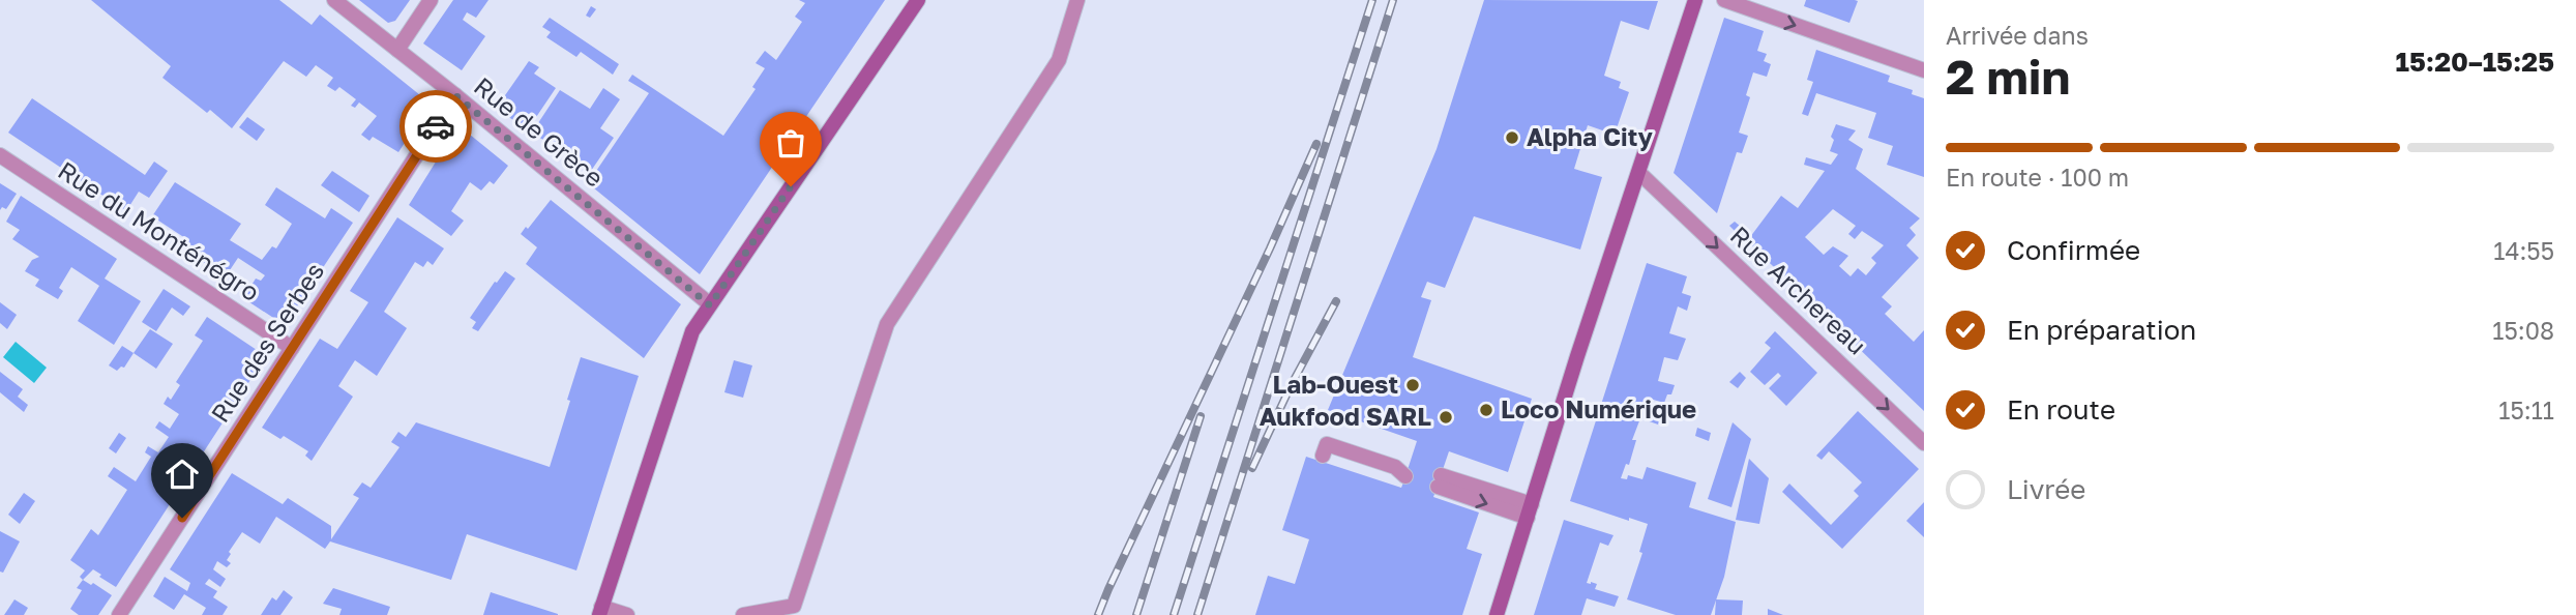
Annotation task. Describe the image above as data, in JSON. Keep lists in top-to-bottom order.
{
  "streets": {
    "street": [
      "Rue de Grèce",
      "Rue du Monténégro",
      "Rue Archereau",
      "Rue des Serbes"
    ]
  },
  "crossings": [
    ["Rue de Grèce", "Rue des Serbes"],
    ["Rue du Monténégro", "Rue des Serbes"]
  ],
  "one_way": ["Rue Archereau"],
  "places": [
    "Alpha City",
    "Lab-Ouest",
    "Loco Numérique",
    "Aukfood SARL"
  ],
  "page": {
    "heading": ["2 min", "Arrivée dans", "15:20–15:25"],
    "bar": "En route · 100 m",
    "list": [
      ["Confirmée", "14:55"],
      ["En préparation", "15:08"],
      ["En route", "15:11"],
      "Livrée"
    ]
  }
}
